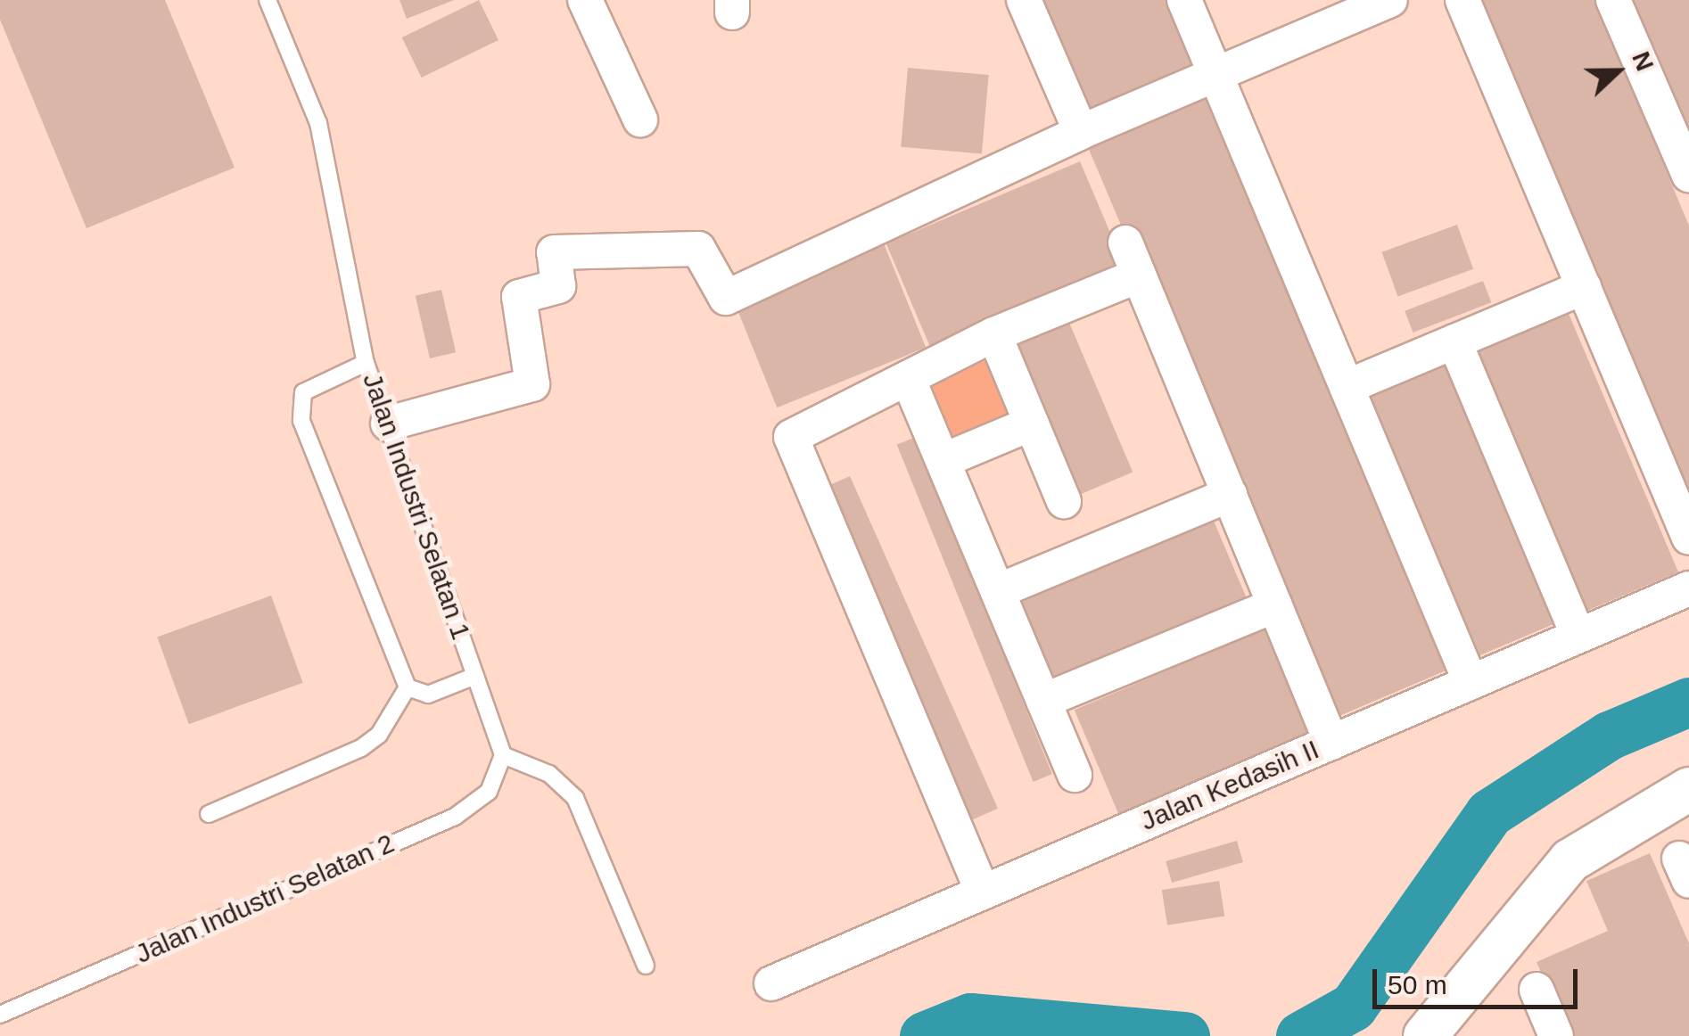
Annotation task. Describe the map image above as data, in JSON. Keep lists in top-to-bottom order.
{
  "streets": {
    "street": ["Jalan Kedasih II"],
    "lane": ["Jalan Industri Selatan 1", "Jalan Industri Selatan 2"]
  },
  "crossings": [
    ["Jalan Industri Selatan 1", "Jalan Industri Selatan 2"]
  ],
  "scale_bar": "50 m",
  "north": "right"
}
